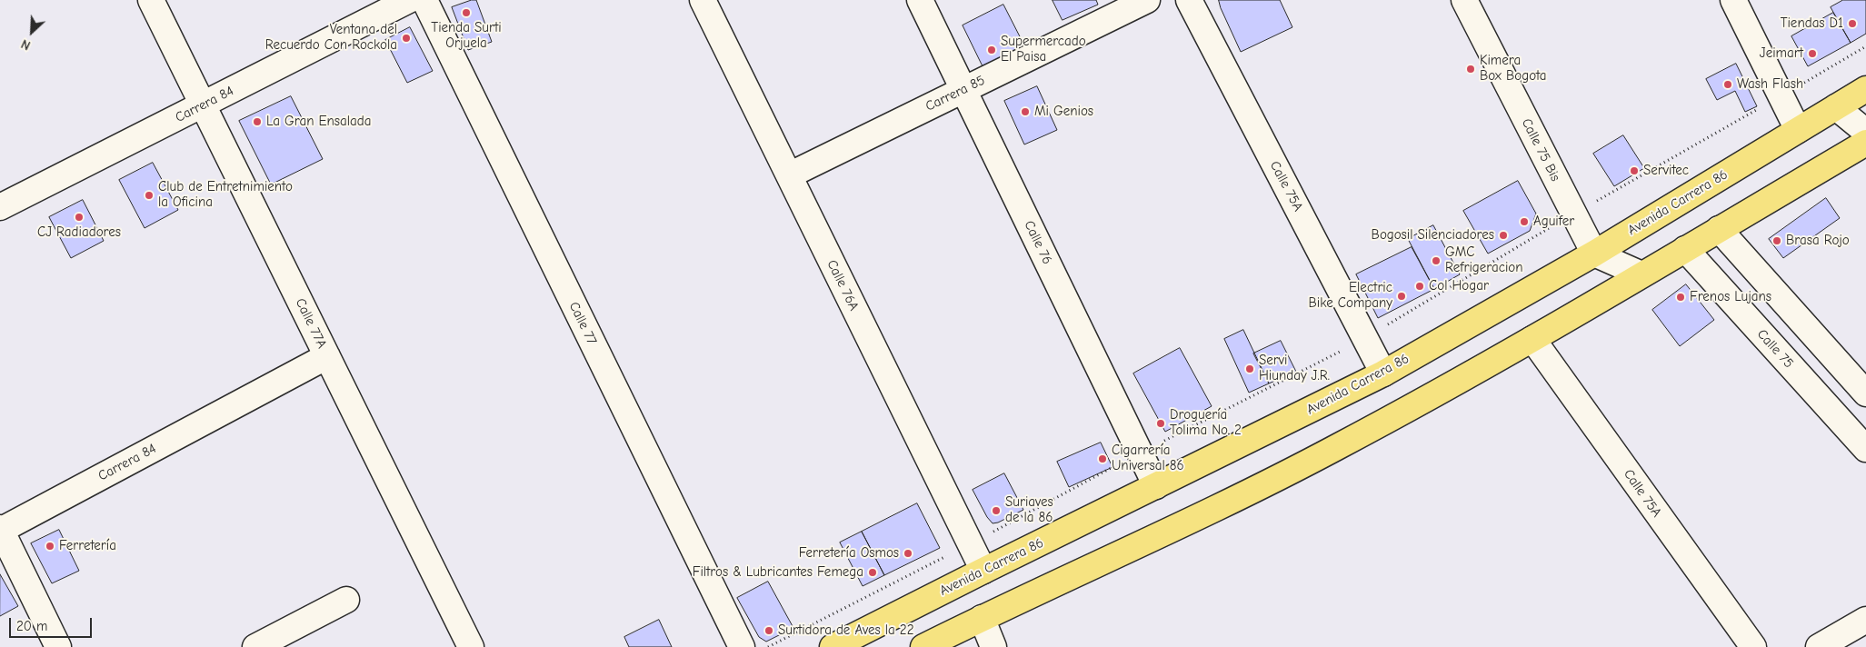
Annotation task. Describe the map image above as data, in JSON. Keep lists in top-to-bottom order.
{
  "streets": {
    "main road": ["Avenida Carrera 86"],
    "street": [
      "Carrera 85",
      "Carrera 84",
      "Calle 75 Bis",
      "Calle 75A",
      "Calle 76",
      "Calle 76A",
      "Calle 77A",
      "Calle 77",
      "Calle 75"
    ]
  },
  "crossings": [
    ["Carrera 85", "Calle 76"],
    ["Carrera 85", "Calle 76A"],
    ["Carrera 84", "Calle 77A"],
    ["Calle 75 Bis", "Avenida Carrera 86"],
    ["Calle 75A", "Avenida Carrera 86"],
    ["Avenida Carrera 86", "Calle 76"],
    ["Avenida Carrera 86", "Calle 76A"]
  ],
  "places": [
    "Tienda Surti Orjuela",
    "Tiendas D1",
    "Ventana del Recuerdo Con Rockola",
    "Supermercado El Paisa",
    "Jeimart",
    "Kimera Box Bogota",
    "Wash Flash",
    "Mi Genios",
    "La Gran Ensalada",
    "Servitec",
    "Club de Entretnimiento la Oficina",
    "CJ Radiadores",
    "Aguifer",
    "Bogosil Silenciadores",
    "Brasa Rojo",
    "GMC Refrigeracion",
    "Col Hogar",
    "Electric Bike Company",
    "Frenos Lujans",
    "Servi Hiunday J.R.",
    "Droguería Tolima No. 2",
    "Cigarrería Universal 86",
    "Suriaves de la 86",
    "Ferretería",
    "Ferretería Osmos",
    "Filtros & Lubricantes Femega",
    "Surtidora de Aves la 22"
  ],
  "scale_bar": "20 m",
  "north": "bottom left"
}
